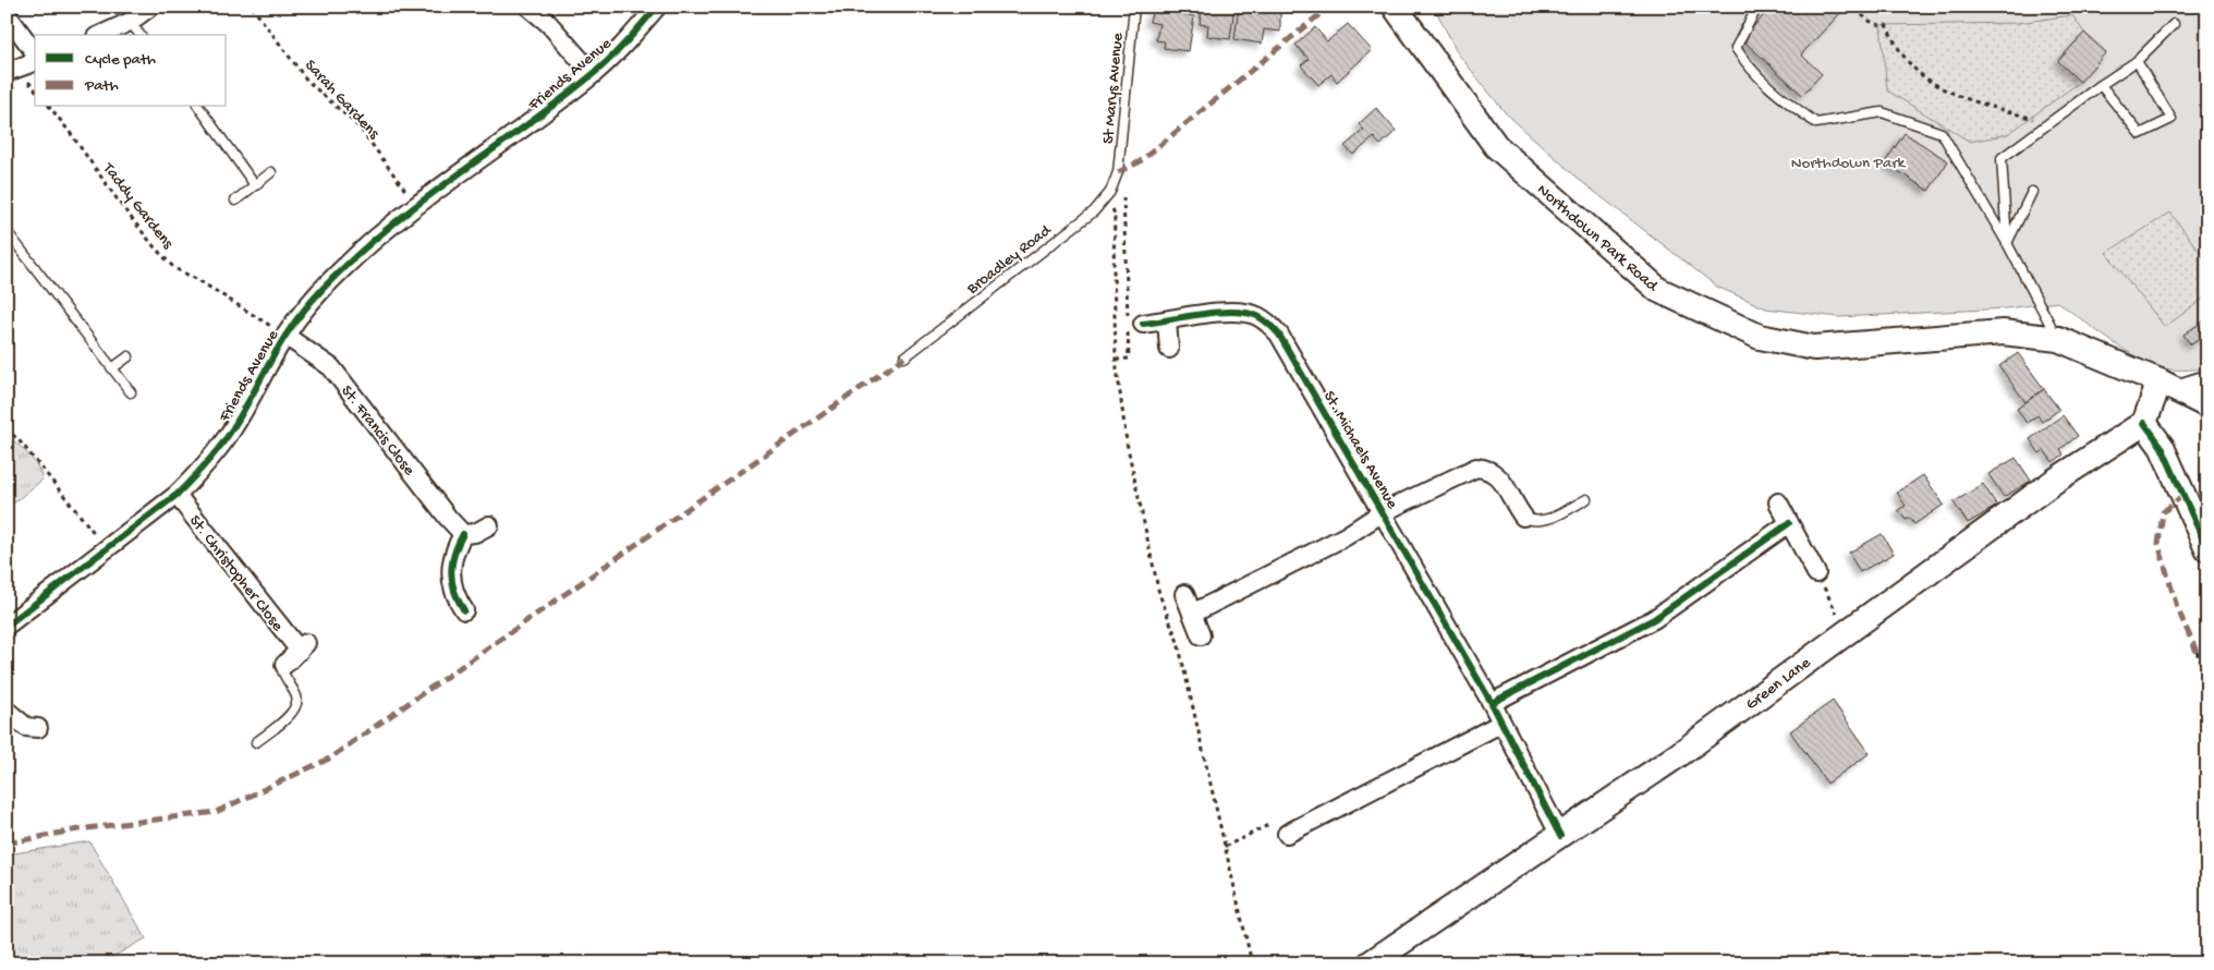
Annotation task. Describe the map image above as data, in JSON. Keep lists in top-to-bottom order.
{
  "streets": {
    "main road": ["Northdown Park Road", "Green Lane"],
    "street": [
      "Friends Avenue",
      "St. Francis Close",
      "St. Michaels Avenue",
      "St. Christopher Close"
    ],
    "lane": ["St Marys Avenue", "Broadley Road"],
    "path": ["Sarah Gardens", "Taddy Gardens"]
  },
  "crossings": [
    ["Friends Avenue", "Sarah Gardens"],
    ["Friends Avenue", "Taddy Gardens"],
    ["Friends Avenue", "St. Francis Close"],
    ["Friends Avenue", "St. Christopher Close"],
    ["St Marys Avenue", "Broadley Road"],
    ["Taddy Gardens", "St. Francis Close"],
    ["St. Michaels Avenue", "Green Lane"]
  ],
  "parks": ["Northdown Park"],
  "legend": ["Cycle path", "Path"]
}
